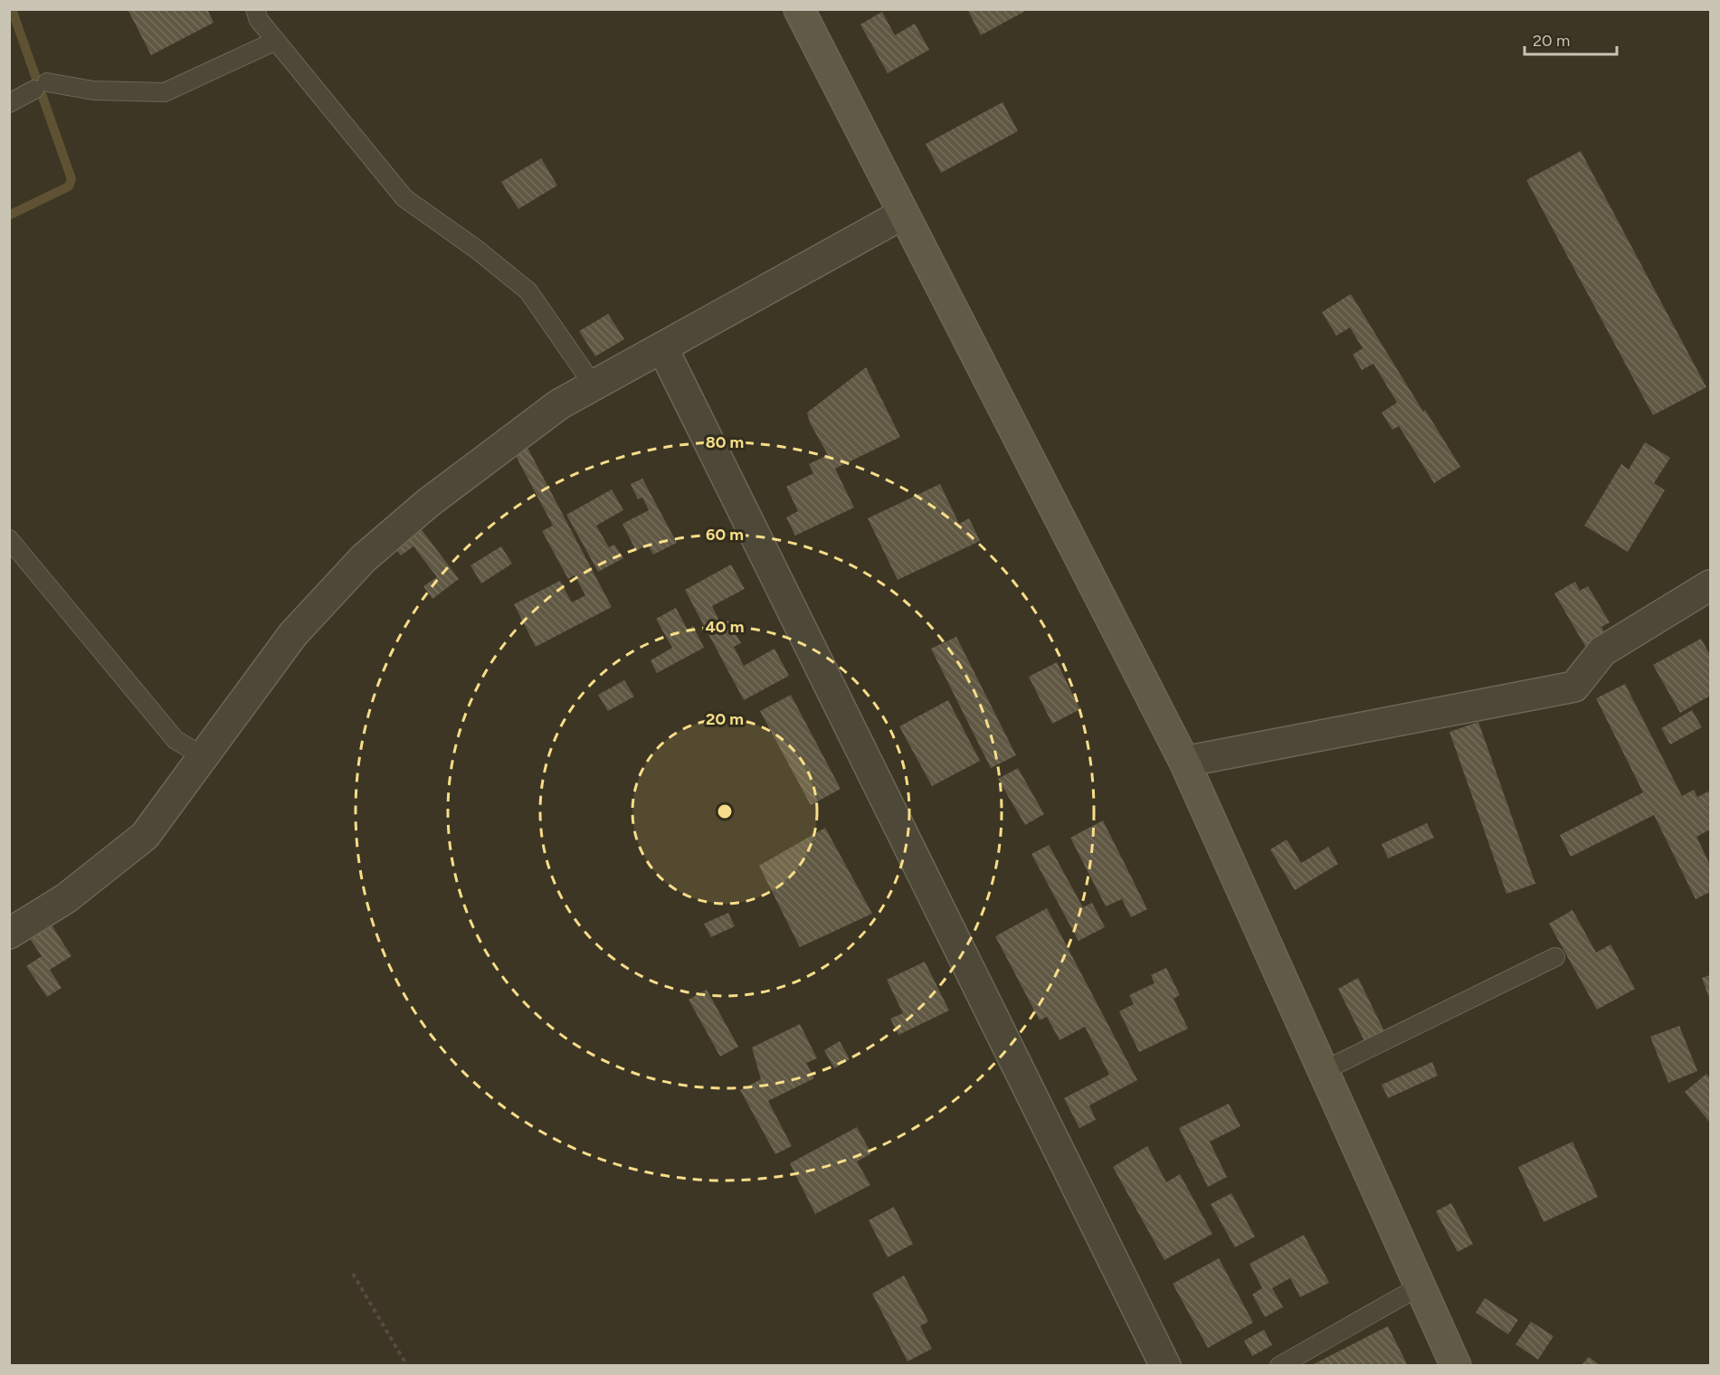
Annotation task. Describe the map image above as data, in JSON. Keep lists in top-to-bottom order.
{
  "scale_bar": "20 m",
  "rings": [
    "80 m",
    "60 m",
    "40 m",
    "20 m"
  ]
}
